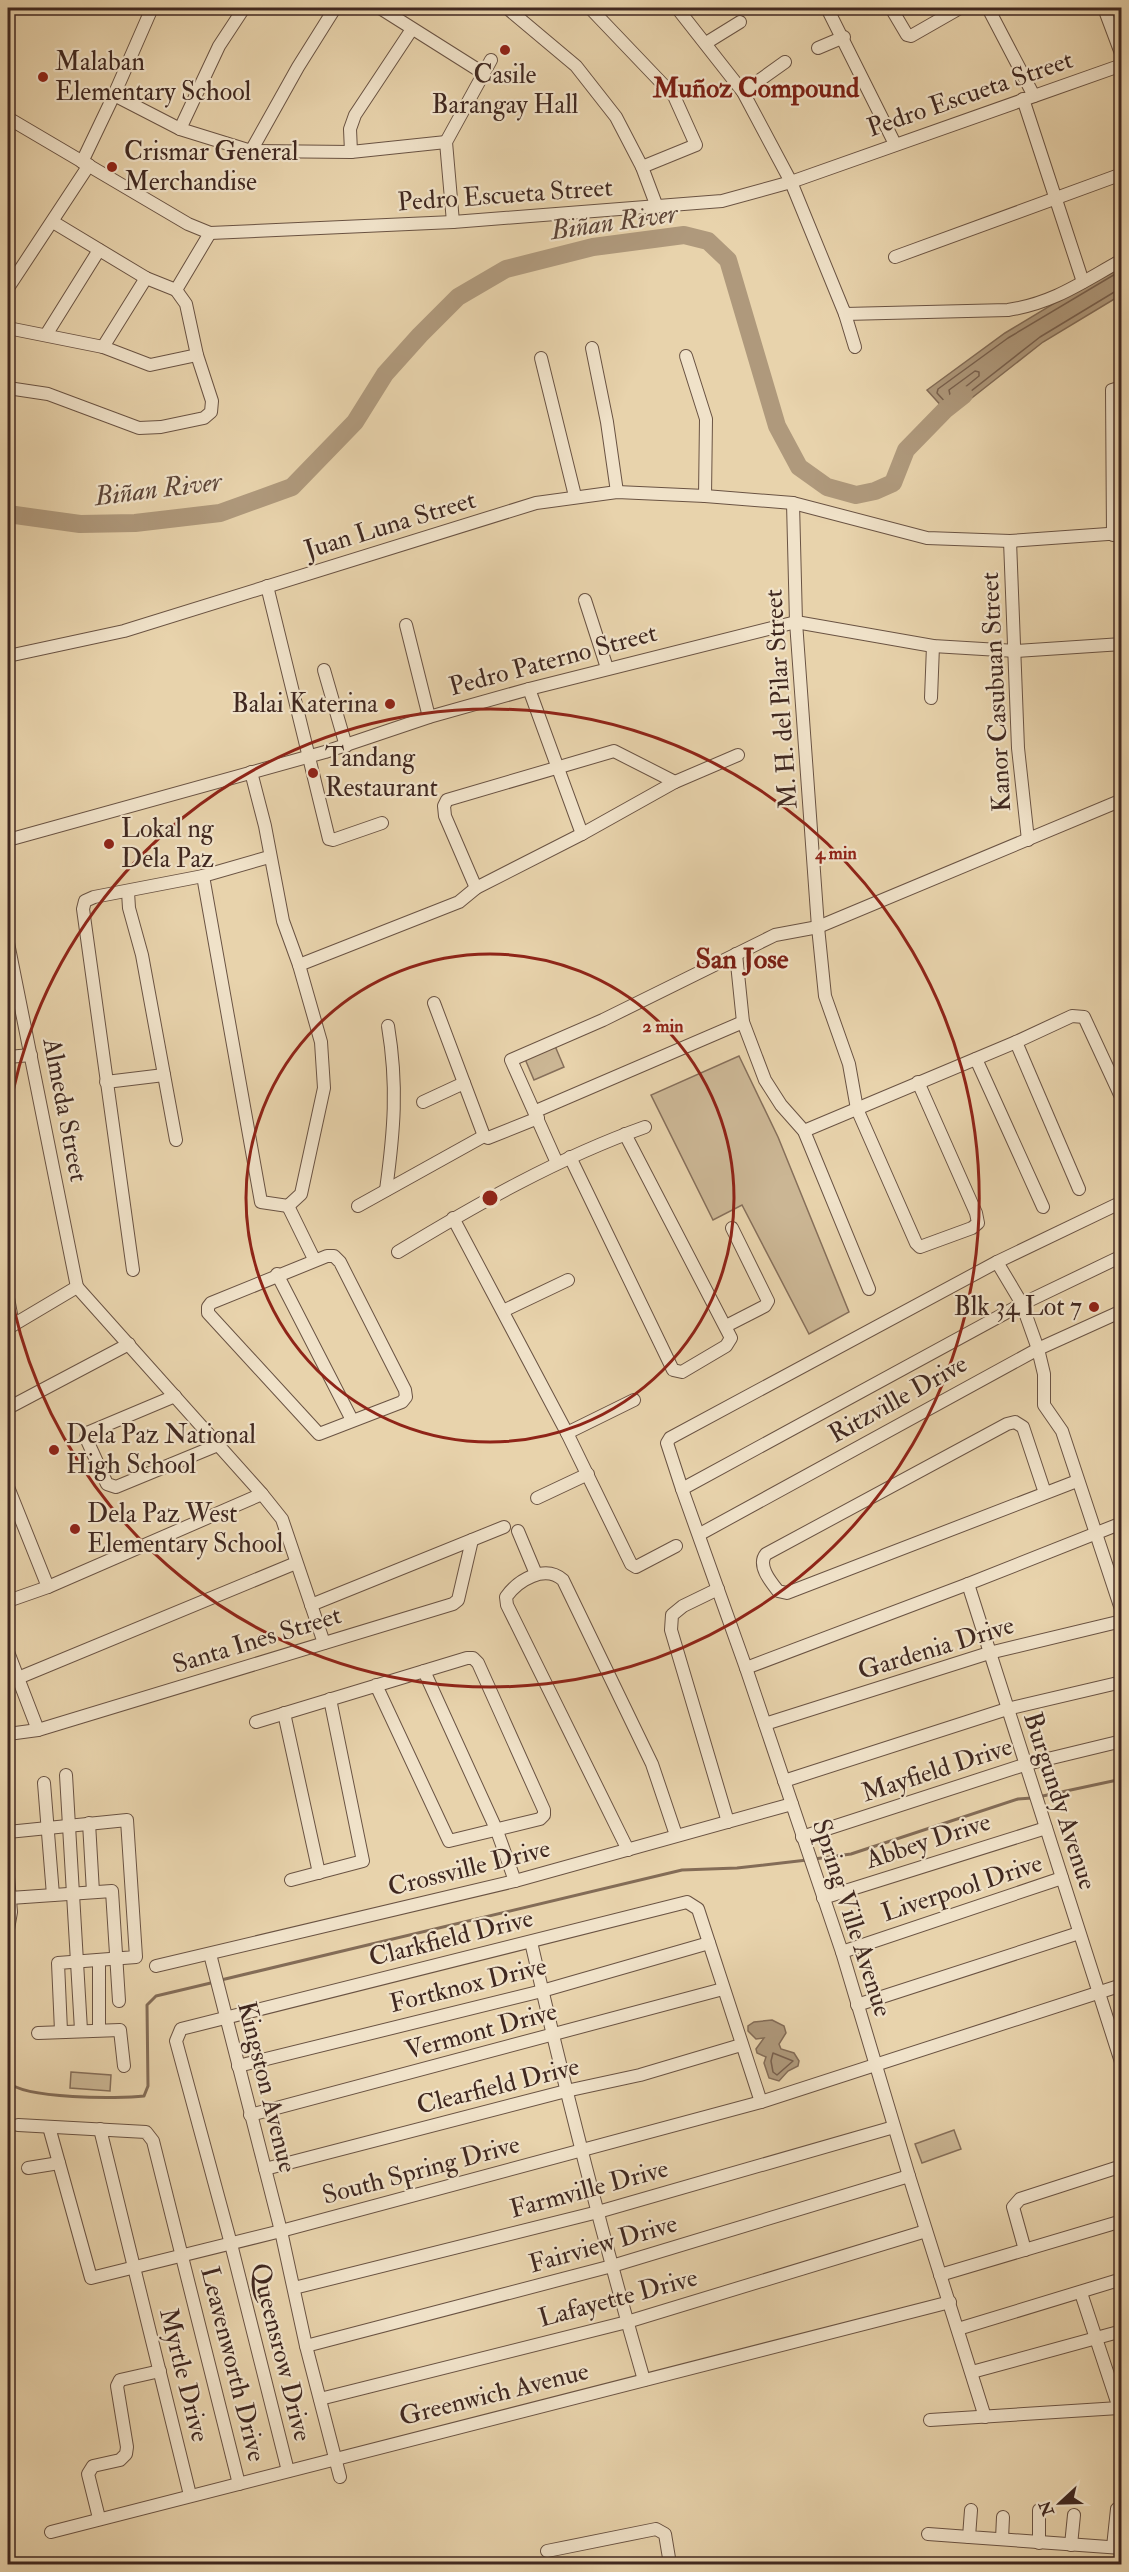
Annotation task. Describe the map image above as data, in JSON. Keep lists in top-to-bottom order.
{
  "streets": {
    "street": [
      "Pedro Escueta Street",
      "Juan Luna Street",
      "Pedro Paterno Street",
      "Kanor Casubuan Street",
      "M. H. del Pilar Street",
      "Almeda Street",
      "Ritzville Drive",
      "Santa Ines Street",
      "Gardenia Drive",
      "Mayfield Drive",
      "Burgundy Avenue",
      "Abbey Drive",
      "Crossville Drive",
      "Liverpool Drive",
      "Spring Ville Avenue",
      "Clarkfield Drive",
      "Fortknox Drive",
      "Vermont Drive",
      "Clearfield Drive",
      "Kingston Avenue",
      "South Spring Drive",
      "Farmville Drive",
      "Fairview Drive",
      "Lafayette Drive",
      "Queensrow Drive",
      "Leavenworth Drive",
      "Myrtle Drive",
      "Greenwich Avenue"
    ]
  },
  "crossings": [
    ["Juan Luna Street", "Kanor Casubuan Street"],
    ["Juan Luna Street", "M. H. del Pilar Street"],
    ["Pedro Paterno Street", "Kanor Casubuan Street"],
    ["Pedro Paterno Street", "M. H. del Pilar Street"],
    ["Ritzville Drive", "Spring Ville Avenue"],
    ["Gardenia Drive", "Burgundy Avenue"],
    ["Gardenia Drive", "Spring Ville Avenue"],
    ["Mayfield Drive", "Burgundy Avenue"],
    ["Mayfield Drive", "Spring Ville Avenue"],
    ["Burgundy Avenue", "Abbey Drive"],
    ["Burgundy Avenue", "Liverpool Drive"],
    ["Burgundy Avenue", "South Spring Drive"],
    ["Abbey Drive", "Spring Ville Avenue"],
    ["Crossville Drive", "Spring Ville Avenue"],
    ["Crossville Drive", "Kingston Avenue"],
    ["Liverpool Drive", "Spring Ville Avenue"],
    ["Spring Ville Avenue", "South Spring Drive"],
    ["Spring Ville Avenue", "Farmville Drive"],
    ["Spring Ville Avenue", "Fairview Drive"],
    ["Spring Ville Avenue", "Lafayette Drive"],
    ["Spring Ville Avenue", "Greenwich Avenue"],
    ["Clarkfield Drive", "Fortknox Drive"],
    ["Clarkfield Drive", "Kingston Avenue"],
    ["Clarkfield Drive", "South Spring Drive"],
    ["Clarkfield Drive", "Queensrow Drive"],
    ["Fortknox Drive", "Kingston Avenue"],
    ["Vermont Drive", "Kingston Avenue"],
    ["Clearfield Drive", "Kingston Avenue"],
    ["Kingston Avenue", "South Spring Drive"],
    ["Kingston Avenue", "Farmville Drive"],
    ["Kingston Avenue", "Fairview Drive"],
    ["Kingston Avenue", "Lafayette Drive"],
    ["Kingston Avenue", "Greenwich Avenue"],
    ["South Spring Drive", "Queensrow Drive"],
    ["South Spring Drive", "Leavenworth Drive"],
    ["South Spring Drive", "Myrtle Drive"],
    ["Queensrow Drive", "Greenwich Avenue"],
    ["Leavenworth Drive", "Myrtle Drive"],
    ["Leavenworth Drive", "Greenwich Avenue"],
    ["Myrtle Drive", "Greenwich Avenue"]
  ],
  "districts": ["Muñoz Compound", "San Jose"],
  "water": ["Biñan River"],
  "places": [
    "Casile Barangay Hall",
    "Malaban Elementary School",
    "Crismar General Merchandise",
    "Balai Katerina",
    "Tandang Restaurant",
    "Lokal ng Dela Paz",
    "Blk 34 Lot 7",
    "Dela Paz National High School",
    "Dela Paz West Elementary School"
  ],
  "north": "left",
  "rings": ["4 min", "2 min"]
}
